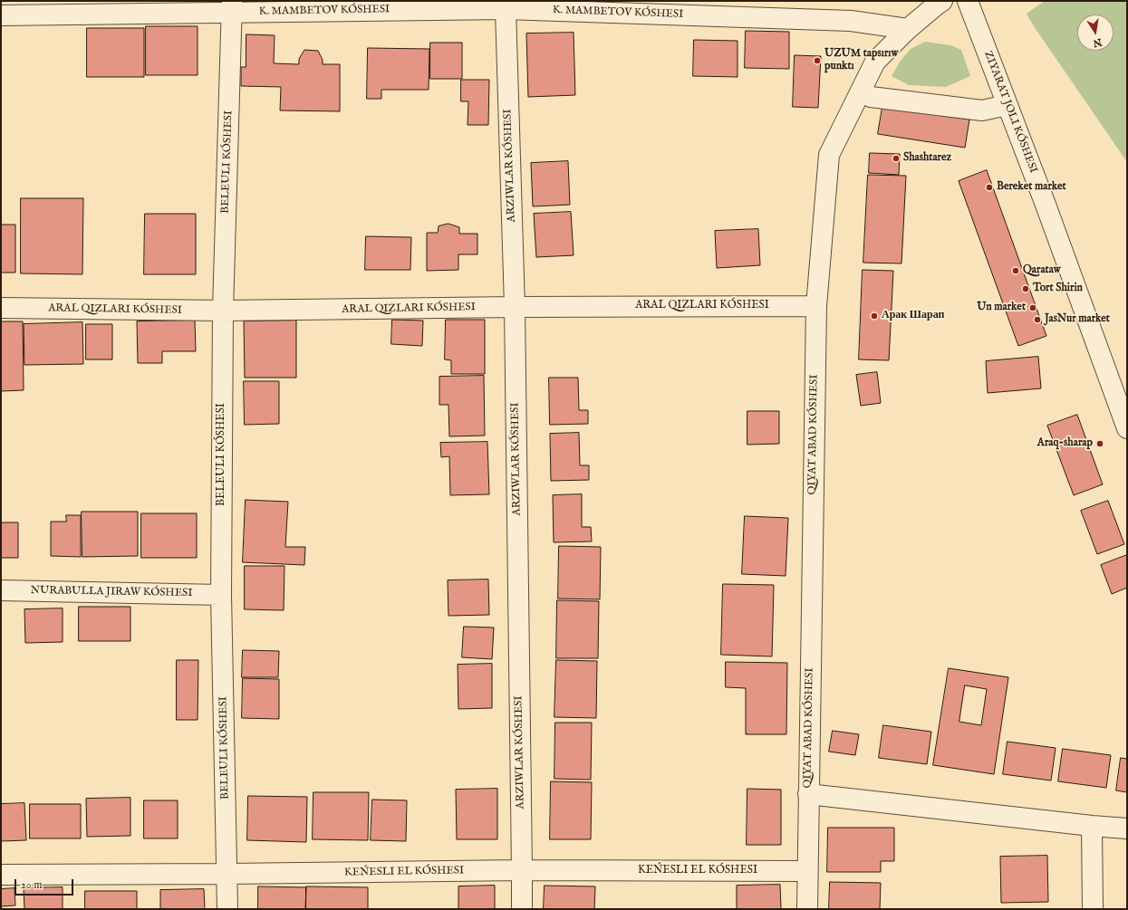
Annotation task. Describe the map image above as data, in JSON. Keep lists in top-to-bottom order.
{
  "streets": {
    "street": [
      "K. MAMBETOV KÓSHESI",
      "BELEULI KÓSHESI",
      "QIYAT ABAD KÓSHESI",
      "KEŃESLI EL KÓSHESI"
    ]
  },
  "crossings": [
    ["K. MAMBETOV KÓSHESI", "BELEULI KÓSHESI"],
    ["K. MAMBETOV KÓSHESI", "QIYAT ABAD KÓSHESI"],
    ["BELEULI KÓSHESI", "KEŃESLI EL KÓSHESI"],
    ["QIYAT ABAD KÓSHESI", "KEŃESLI EL KÓSHESI"]
  ],
  "places": [
    "UZUM tapsırıw punktı",
    "Shashtarez",
    "Bereket market",
    "Qarataw",
    "Tort Shirin",
    "Un market",
    "Арак Шарап",
    "JasNur market",
    "Araq-sharap"
  ],
  "scale_bar": "20 m",
  "north": "bottom"
}
